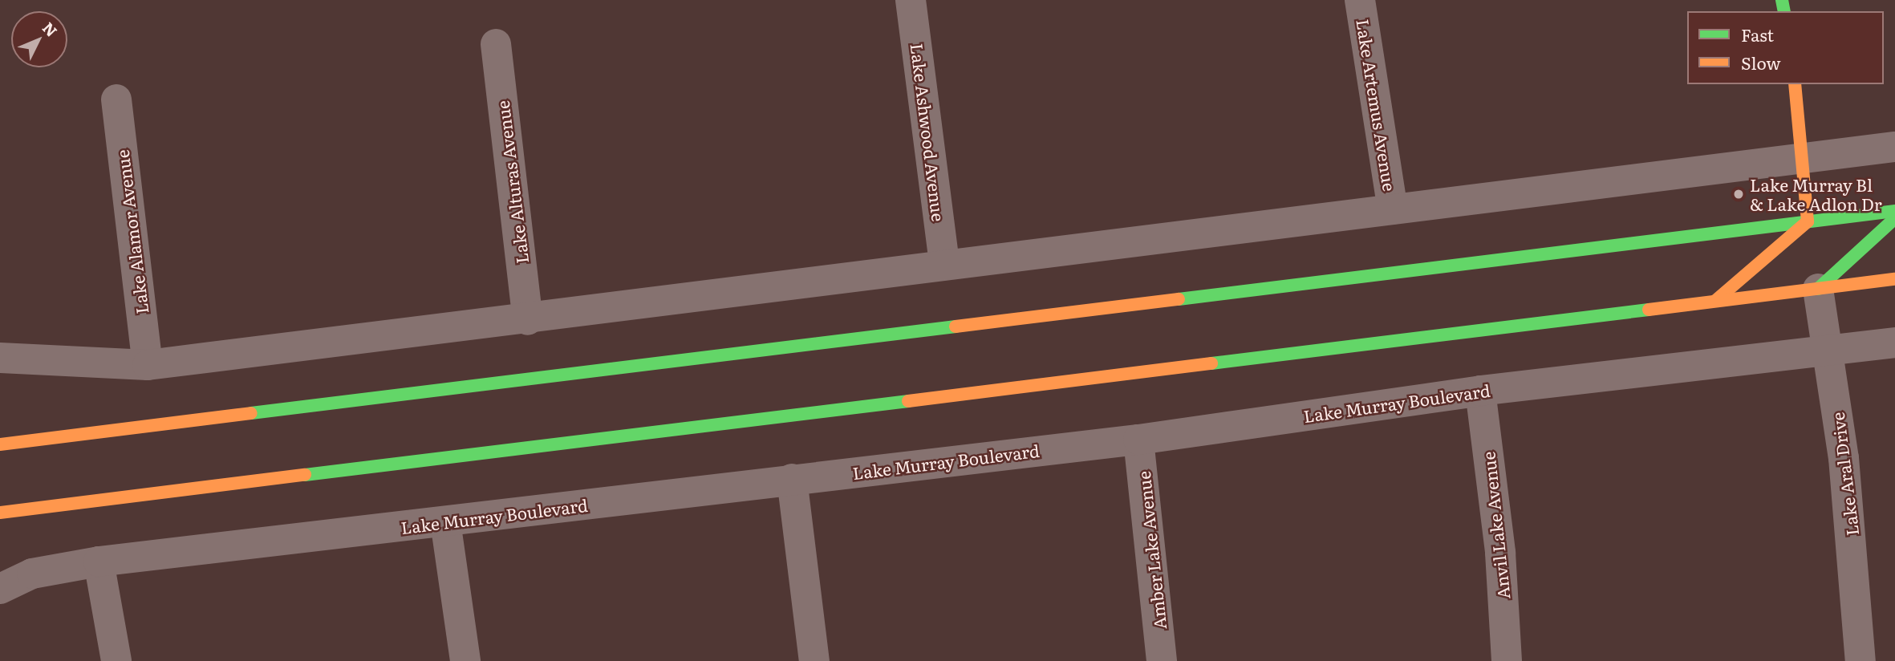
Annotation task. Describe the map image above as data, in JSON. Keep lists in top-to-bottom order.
{
  "streets": {
    "street": [
      "Lake Artemus Avenue",
      "Lake Ashwood Avenue",
      "Lake Alturas Avenue",
      "Lake Alamor Avenue",
      "Lake Murray Boulevard",
      "Lake Aral Drive",
      "Anvil Lake Avenue",
      "Amber Lake Avenue"
    ]
  },
  "crossings": [
    ["Lake Murray Boulevard", "Lake Aral Drive"],
    ["Lake Murray Boulevard", "Anvil Lake Avenue"],
    ["Lake Murray Boulevard", "Amber Lake Avenue"]
  ],
  "places": ["Lake Murray Bl & Lake Adlon Dr"],
  "legend": ["Fast", "Slow"],
  "north": "top right"
}
